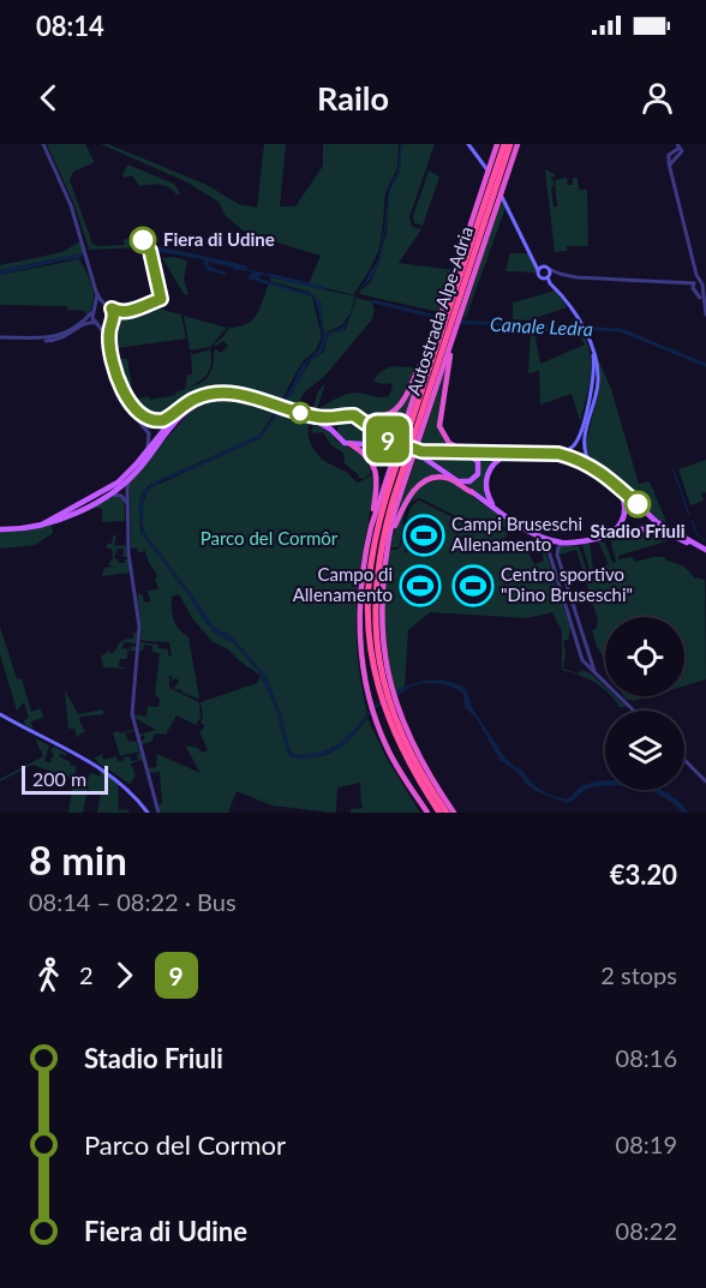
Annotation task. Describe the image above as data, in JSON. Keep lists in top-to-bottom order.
{
  "streets": {
    "highway": ["Autostrada Alpe-Adria"]
  },
  "water": ["Canale Ledra"],
  "parks": ["Parco del Cormôr"],
  "places": {
    "other": ["Fiera di Udine", "Stadio Friuli"],
    "sports": ["Campi Bruseschi Allenamento", "Campo di Allenamento", "Centro sportivo \"Dino Bruseschi\""]
  },
  "lines": ["bus line 9"],
  "scale_bar": "200 m",
  "page": {
    "status": "08:14",
    "header": "Railo",
    "on_map": "9",
    "scale": "200 m",
    "heading": ["8 min", "08:14 – 08:22 · Bus", "€3.20"],
    "legs": ["2", "9", "2 stops"],
    "list": [
      {
        "name": "Stadio Friuli",
        "value": "08:16"
      },
      {
        "name": "Parco del Cormor",
        "value": "08:19"
      },
      {
        "name": "Fiera di Udine",
        "value": "08:22"
      }
    ]
  }
}
